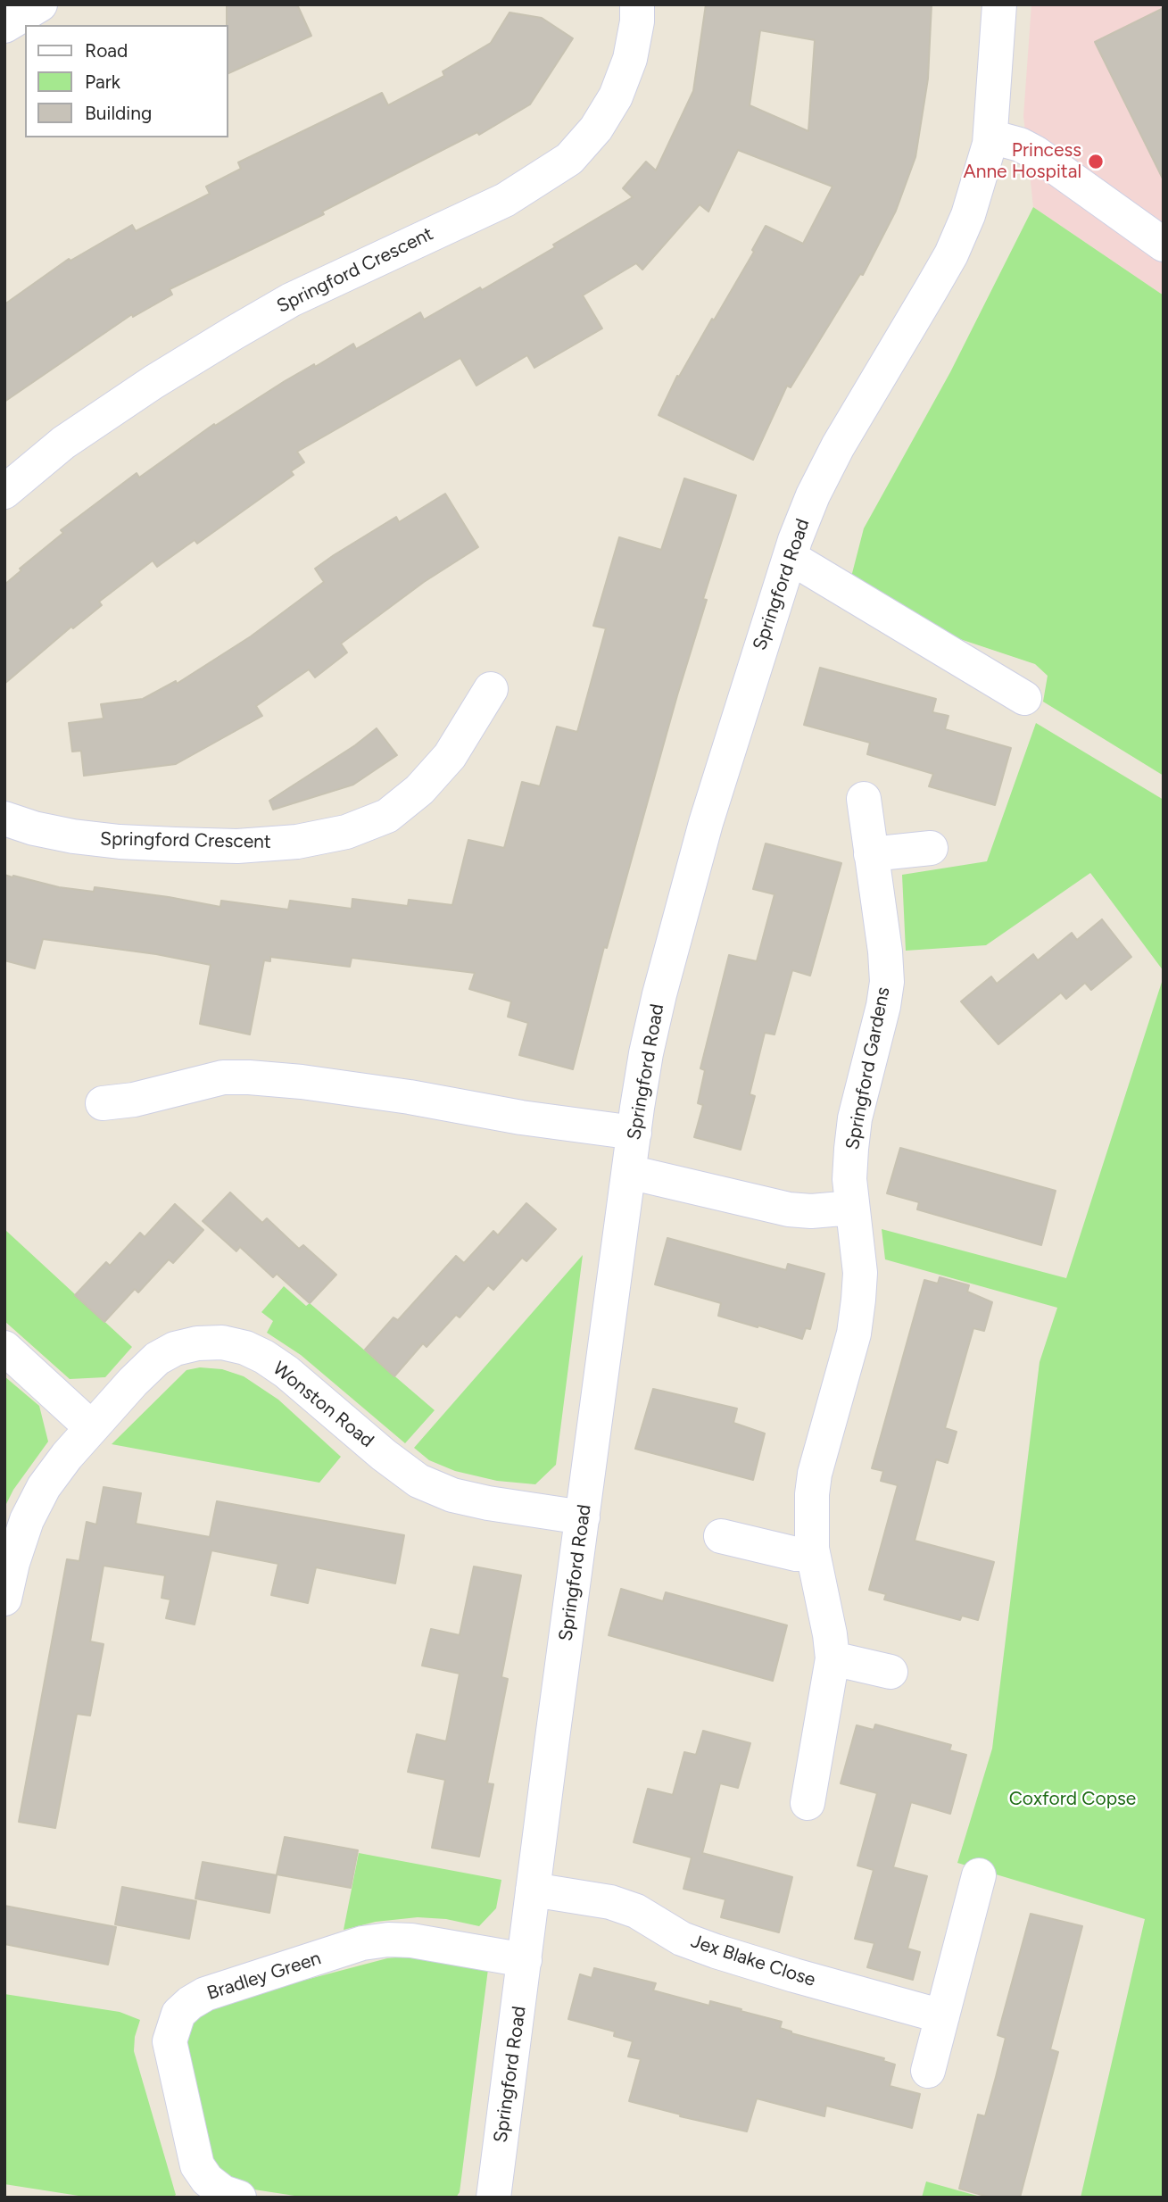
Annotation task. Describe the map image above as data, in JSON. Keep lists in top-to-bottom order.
{
  "streets": {
    "street": [
      "Springford Crescent",
      "Springford Road",
      "Springford Gardens",
      "Wonston Road",
      "Jex Blake Close",
      "Bradley Green"
    ]
  },
  "crossings": [
    ["Springford Road", "Wonston Road"],
    ["Springford Road", "Jex Blake Close"],
    ["Springford Road", "Bradley Green"]
  ],
  "parks": ["Coxford Copse"],
  "places": ["Princess Anne Hospital"],
  "legend": ["Road", "Park", "Building"]
}
